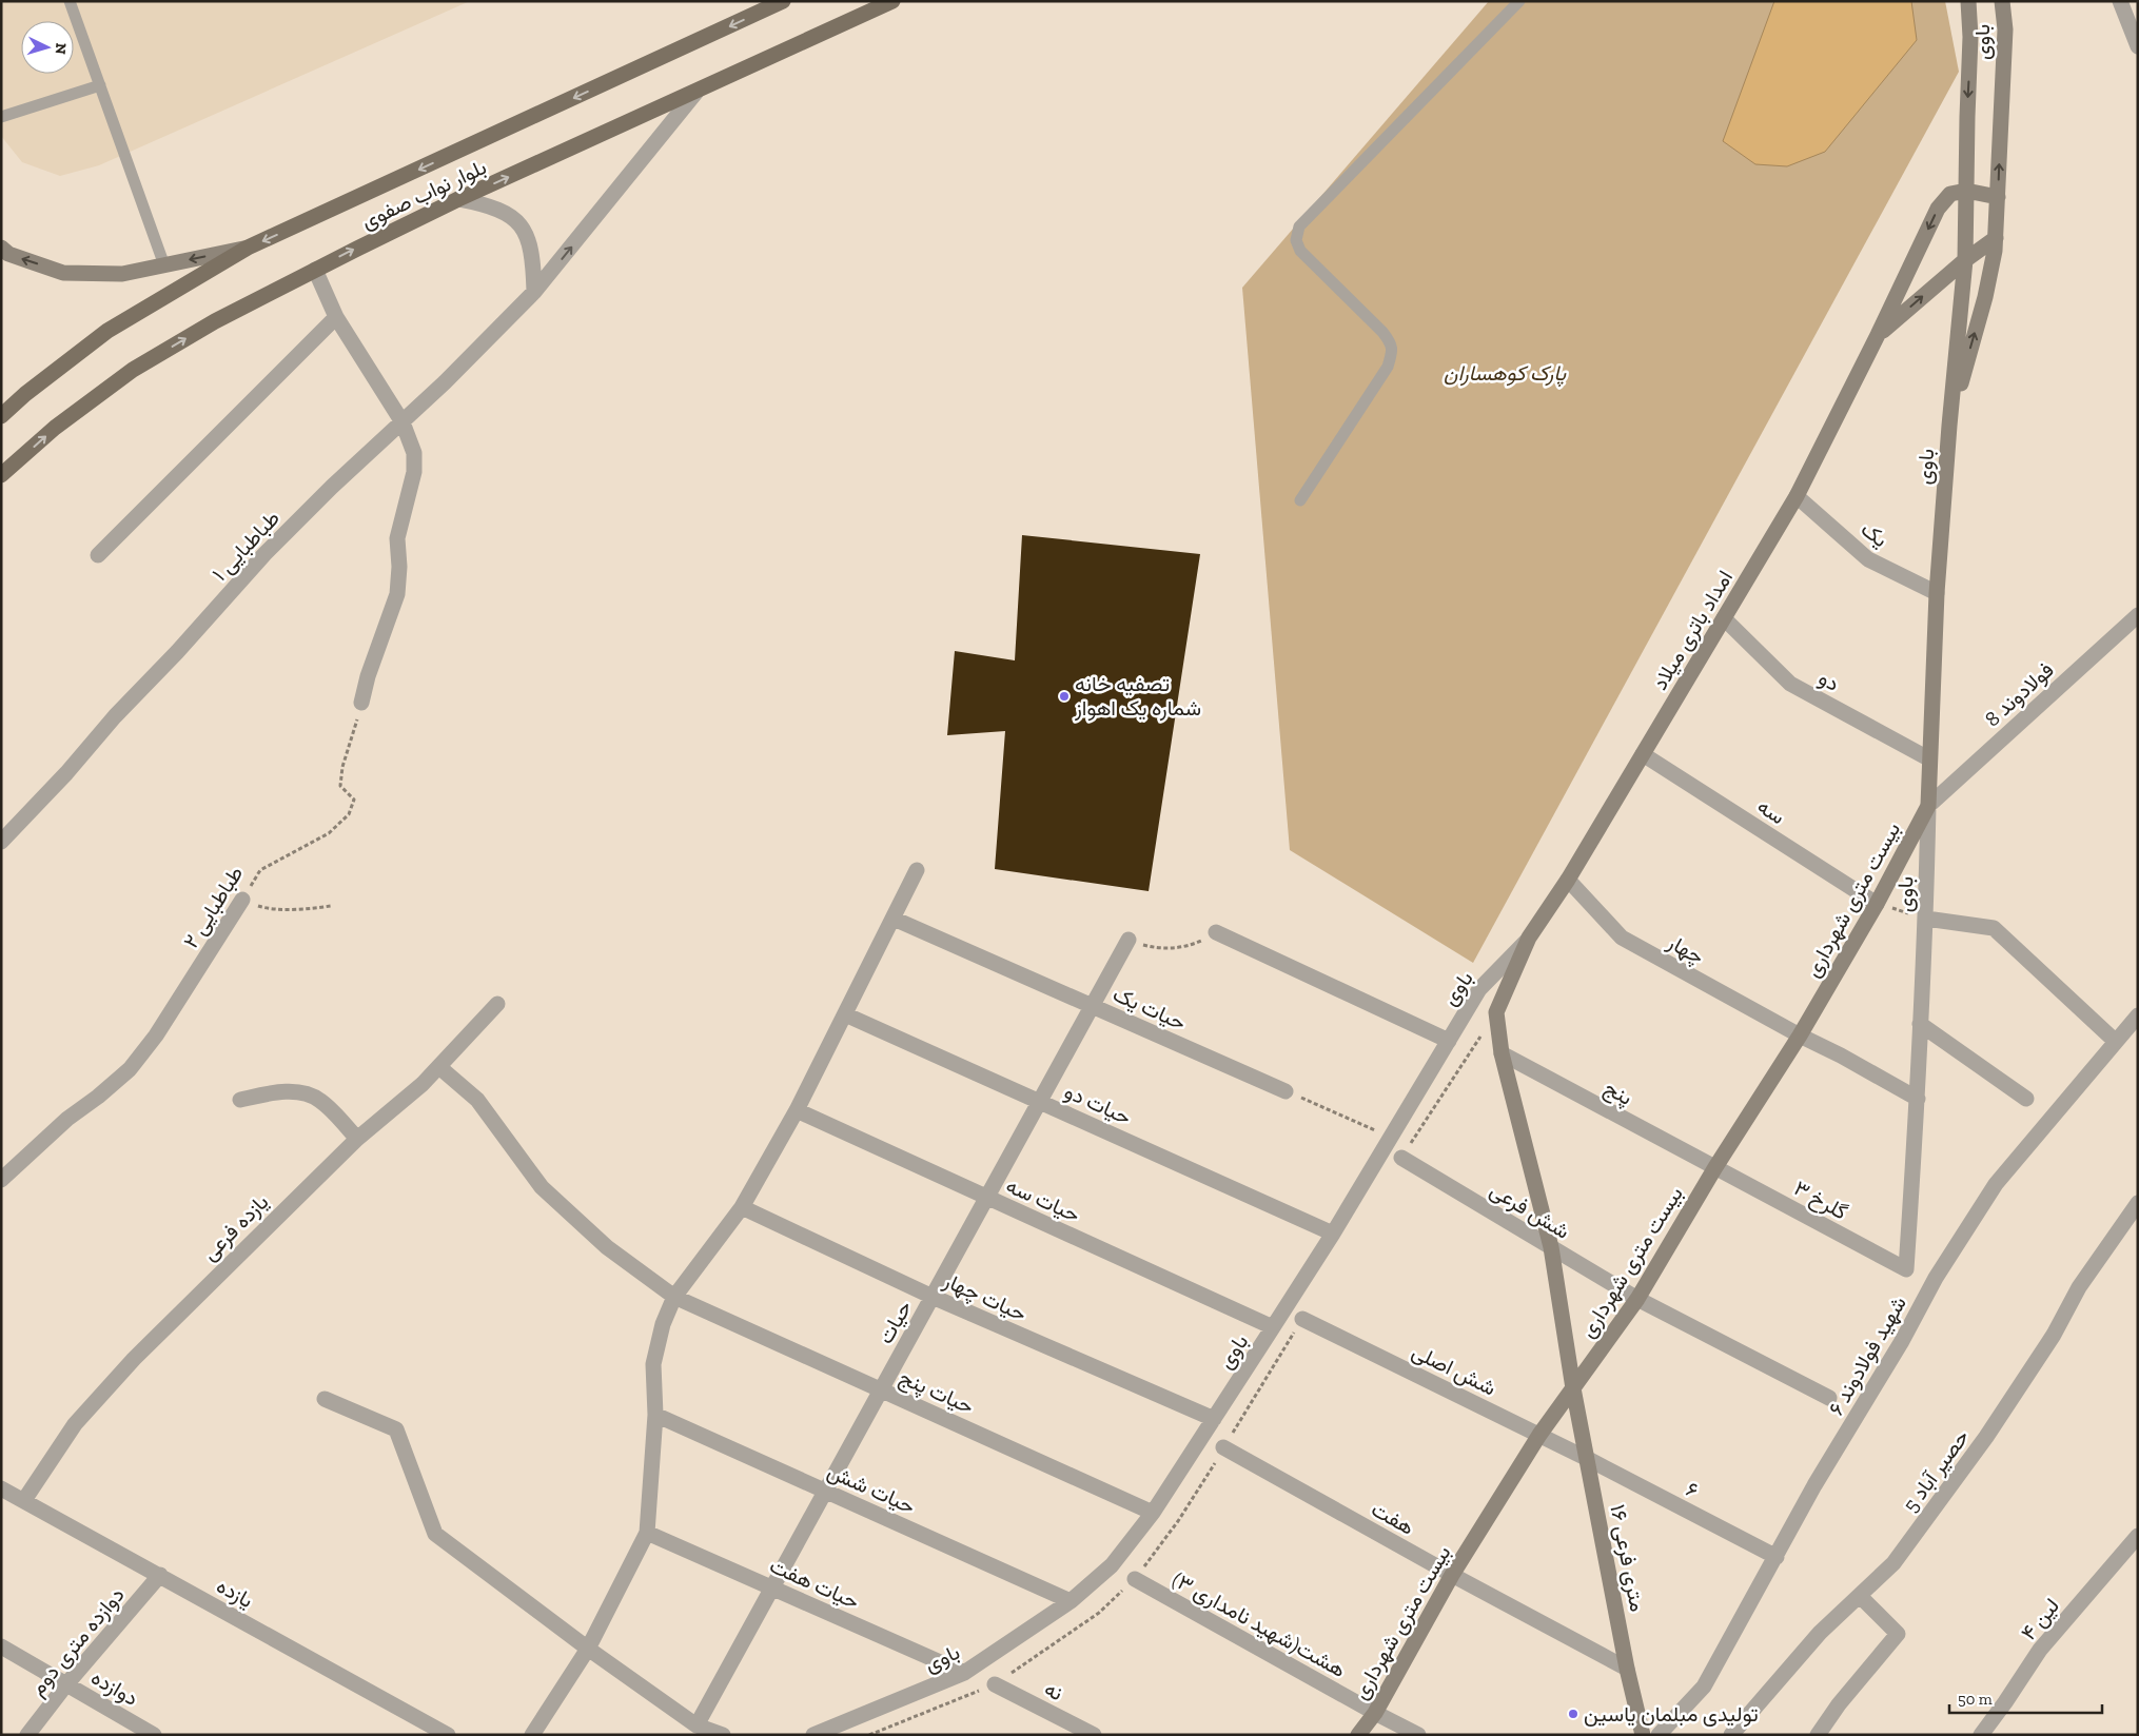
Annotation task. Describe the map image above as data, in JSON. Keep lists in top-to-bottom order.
{
  "streets": {
    "main road": ["بلوار نواب صفوی"],
    "street": [
      "باوی",
      "یک",
      "طباطبایی ۱",
      "امداد باتری میلاد",
      "دو",
      "فولادوند 8",
      "سه",
      "بیست متری شهرداری",
      "طباطبایی ۲",
      "چهار",
      "حیات یک",
      "پنج",
      "حیات دو",
      "حیات سه",
      "گلرخ ۳",
      "شش فرعی",
      "یازده فرعی",
      "حیات چهار",
      "حیات",
      "شهید فولادوند ۶",
      "شش اصلی",
      "حیات پنج",
      "حصیر آباد 5",
      "حیات شش",
      "۶",
      "هفت",
      "۱۶ متری فرعی",
      "حیات هفت",
      "یازده",
      "لین ۴",
      "هشت(شهید نامداری ۳)",
      "دوازده متری دوم",
      "دوازده",
      "نه"
    ]
  },
  "crossings": [
    ["باوی", "یک"],
    ["باوی", "امداد باتری میلاد"],
    ["باوی", "دو"],
    ["باوی", "فولادوند 8"],
    ["باوی", "بیست متری شهرداری"],
    ["باوی", "چهار"],
    ["باوی", "حیات دو"],
    ["باوی", "حیات سه"],
    ["باوی", "گلرخ ۳"],
    ["باوی", "حیات چهار"],
    ["باوی", "حیات پنج"],
    ["باوی", "حیات شش"],
    ["باوی", "۱۶ متری فرعی"],
    ["باوی", "حیات هفت"],
    ["بلوار نواب صفوی", "طباطبایی ۱"],
    ["یک", "امداد باتری میلاد"],
    ["امداد باتری میلاد", "دو"],
    ["امداد باتری میلاد", "سه"],
    ["امداد باتری میلاد", "چهار"],
    ["فولادوند 8", "بیست متری شهرداری"],
    ["سه", "بیست متری شهرداری"],
    ["بیست متری شهرداری", "چهار"],
    ["بیست متری شهرداری", "پنج"],
    ["بیست متری شهرداری", "گلرخ ۳"],
    ["بیست متری شهرداری", "شش فرعی"],
    ["بیست متری شهرداری", "شش اصلی"],
    ["بیست متری شهرداری", "هفت"],
    ["بیست متری شهرداری", "۱۶ متری فرعی"],
    ["بیست متری شهرداری", "هشت(شهید نامداری ۳)"],
    ["حیات یک", "حیات"],
    ["پنج", "گلرخ ۳"],
    ["پنج", "۱۶ متری فرعی"],
    ["حیات دو", "حیات"],
    ["حیات سه", "حیات"],
    ["شش فرعی", "۱۶ متری فرعی"],
    ["یازده فرعی", "حیات پنج"],
    ["یازده فرعی", "یازده"],
    ["حیات چهار", "حیات"],
    ["حیات", "حیات پنج"],
    ["حیات", "حیات شش"],
    ["حیات", "حیات هفت"],
    ["شهید فولادوند ۶", "۶"],
    ["شش اصلی", "۶"],
    ["شش اصلی", "۱۶ متری فرعی"],
    ["۶", "۱۶ متری فرعی"],
    ["هفت", "۱۶ متری فرعی"],
    ["یازده", "دوازده متری دوم"],
    ["دوازده متری دوم", "دوازده"]
  ],
  "parks": ["پارک کوهساران"],
  "places": ["تصفیه خانه شماره یک اهواز", "تولیدی مبلمان یاسین"],
  "scale_bar": "50 m",
  "north": "right"
}
